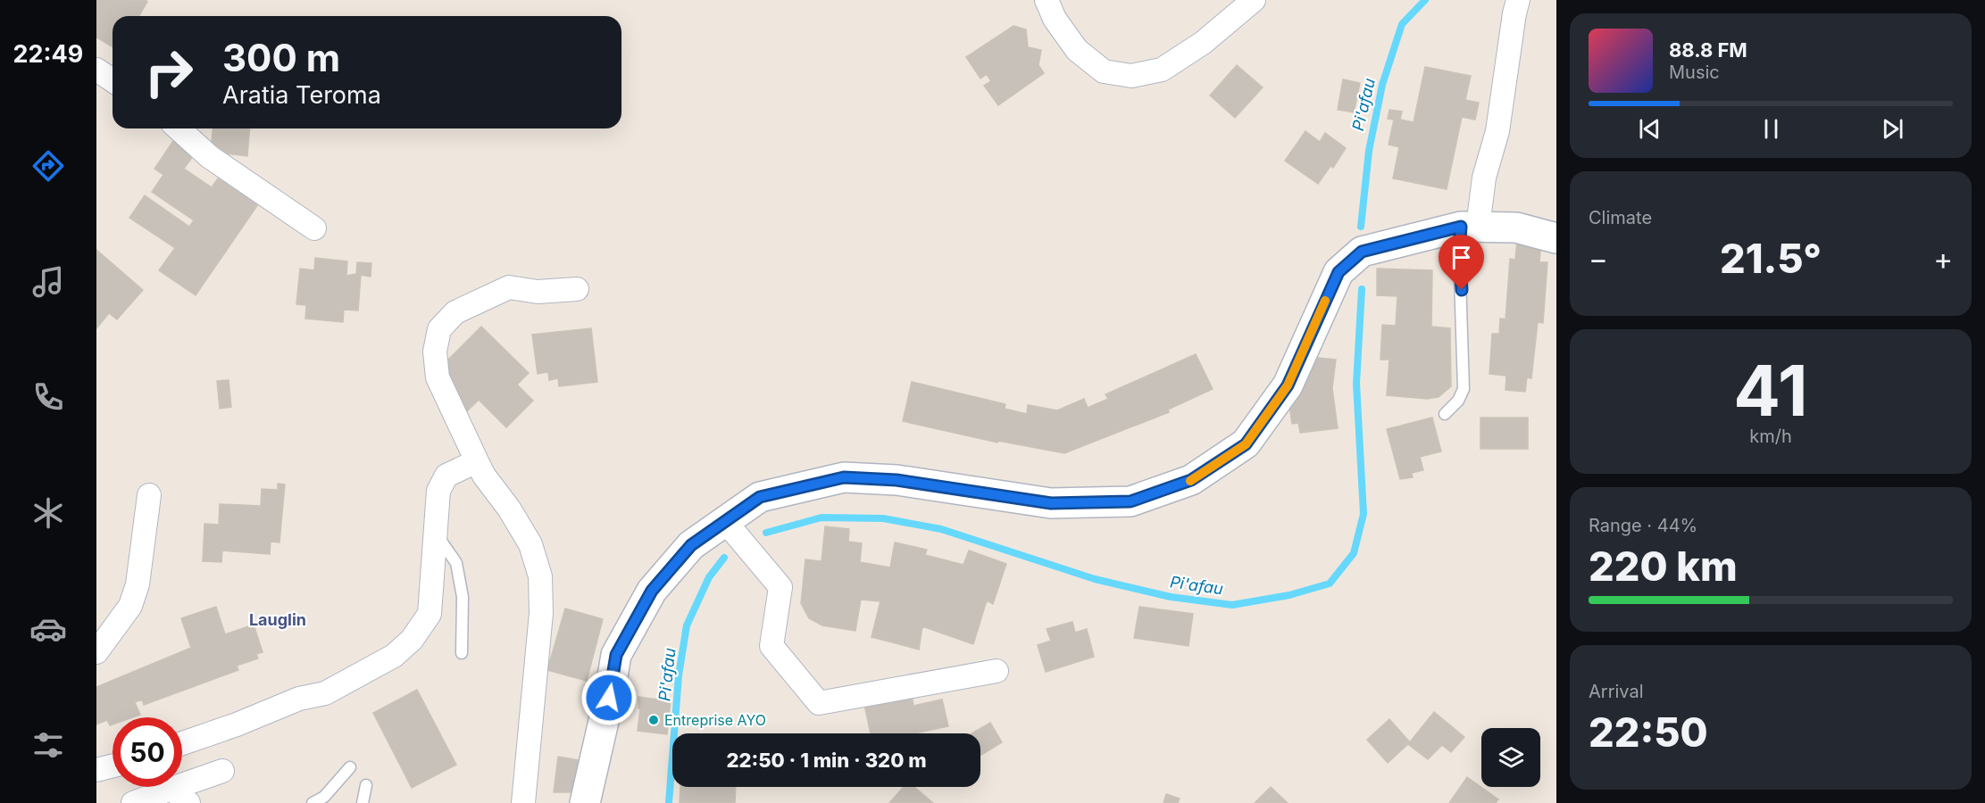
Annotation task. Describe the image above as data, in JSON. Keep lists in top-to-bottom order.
{
  "districts": ["Lauglin"],
  "water": ["Pi'afau"],
  "places": ["Entreprise AYO"],
  "page": {
    "tabs": "22:49",
    "turn": ["300 m", "Aratia Teroma"],
    "song": ["88.8 FM", "Music"],
    "tile": [
      "Climate",
      ["41", "km/h"],
      ["Range · 44%", "220 km"],
      ["Arrival", "22:50"]
    ],
    "heat": ["−", "21.5°", "+"],
    "limit": "50",
    "trip": "22:50 · 1 min · 320 m"
  }
}
